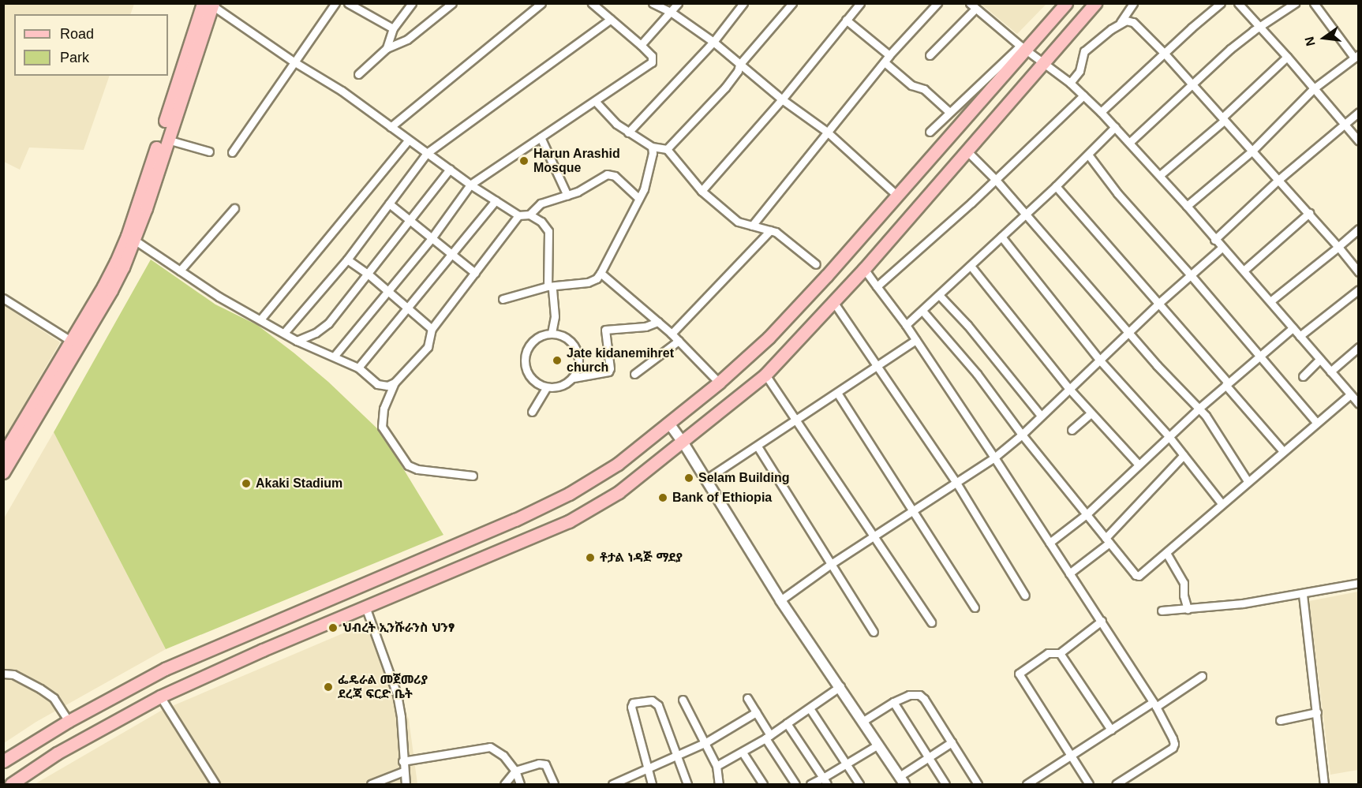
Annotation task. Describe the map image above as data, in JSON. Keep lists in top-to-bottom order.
{
  "places": [
    "Harun Arashid Mosque",
    "Jate kidanemihret church",
    "Selam Building",
    "Akaki Stadium",
    "Bank of Ethiopia",
    "ቶታል ነዳጅ ማደያ",
    "ህብረት ኢንሹራንስ ህንፃ",
    "ፌዴራል መጀመሪያ ደረጃ ፍርድ ቤት"
  ],
  "legend": ["Road", "Park"],
  "north": "left"
}
